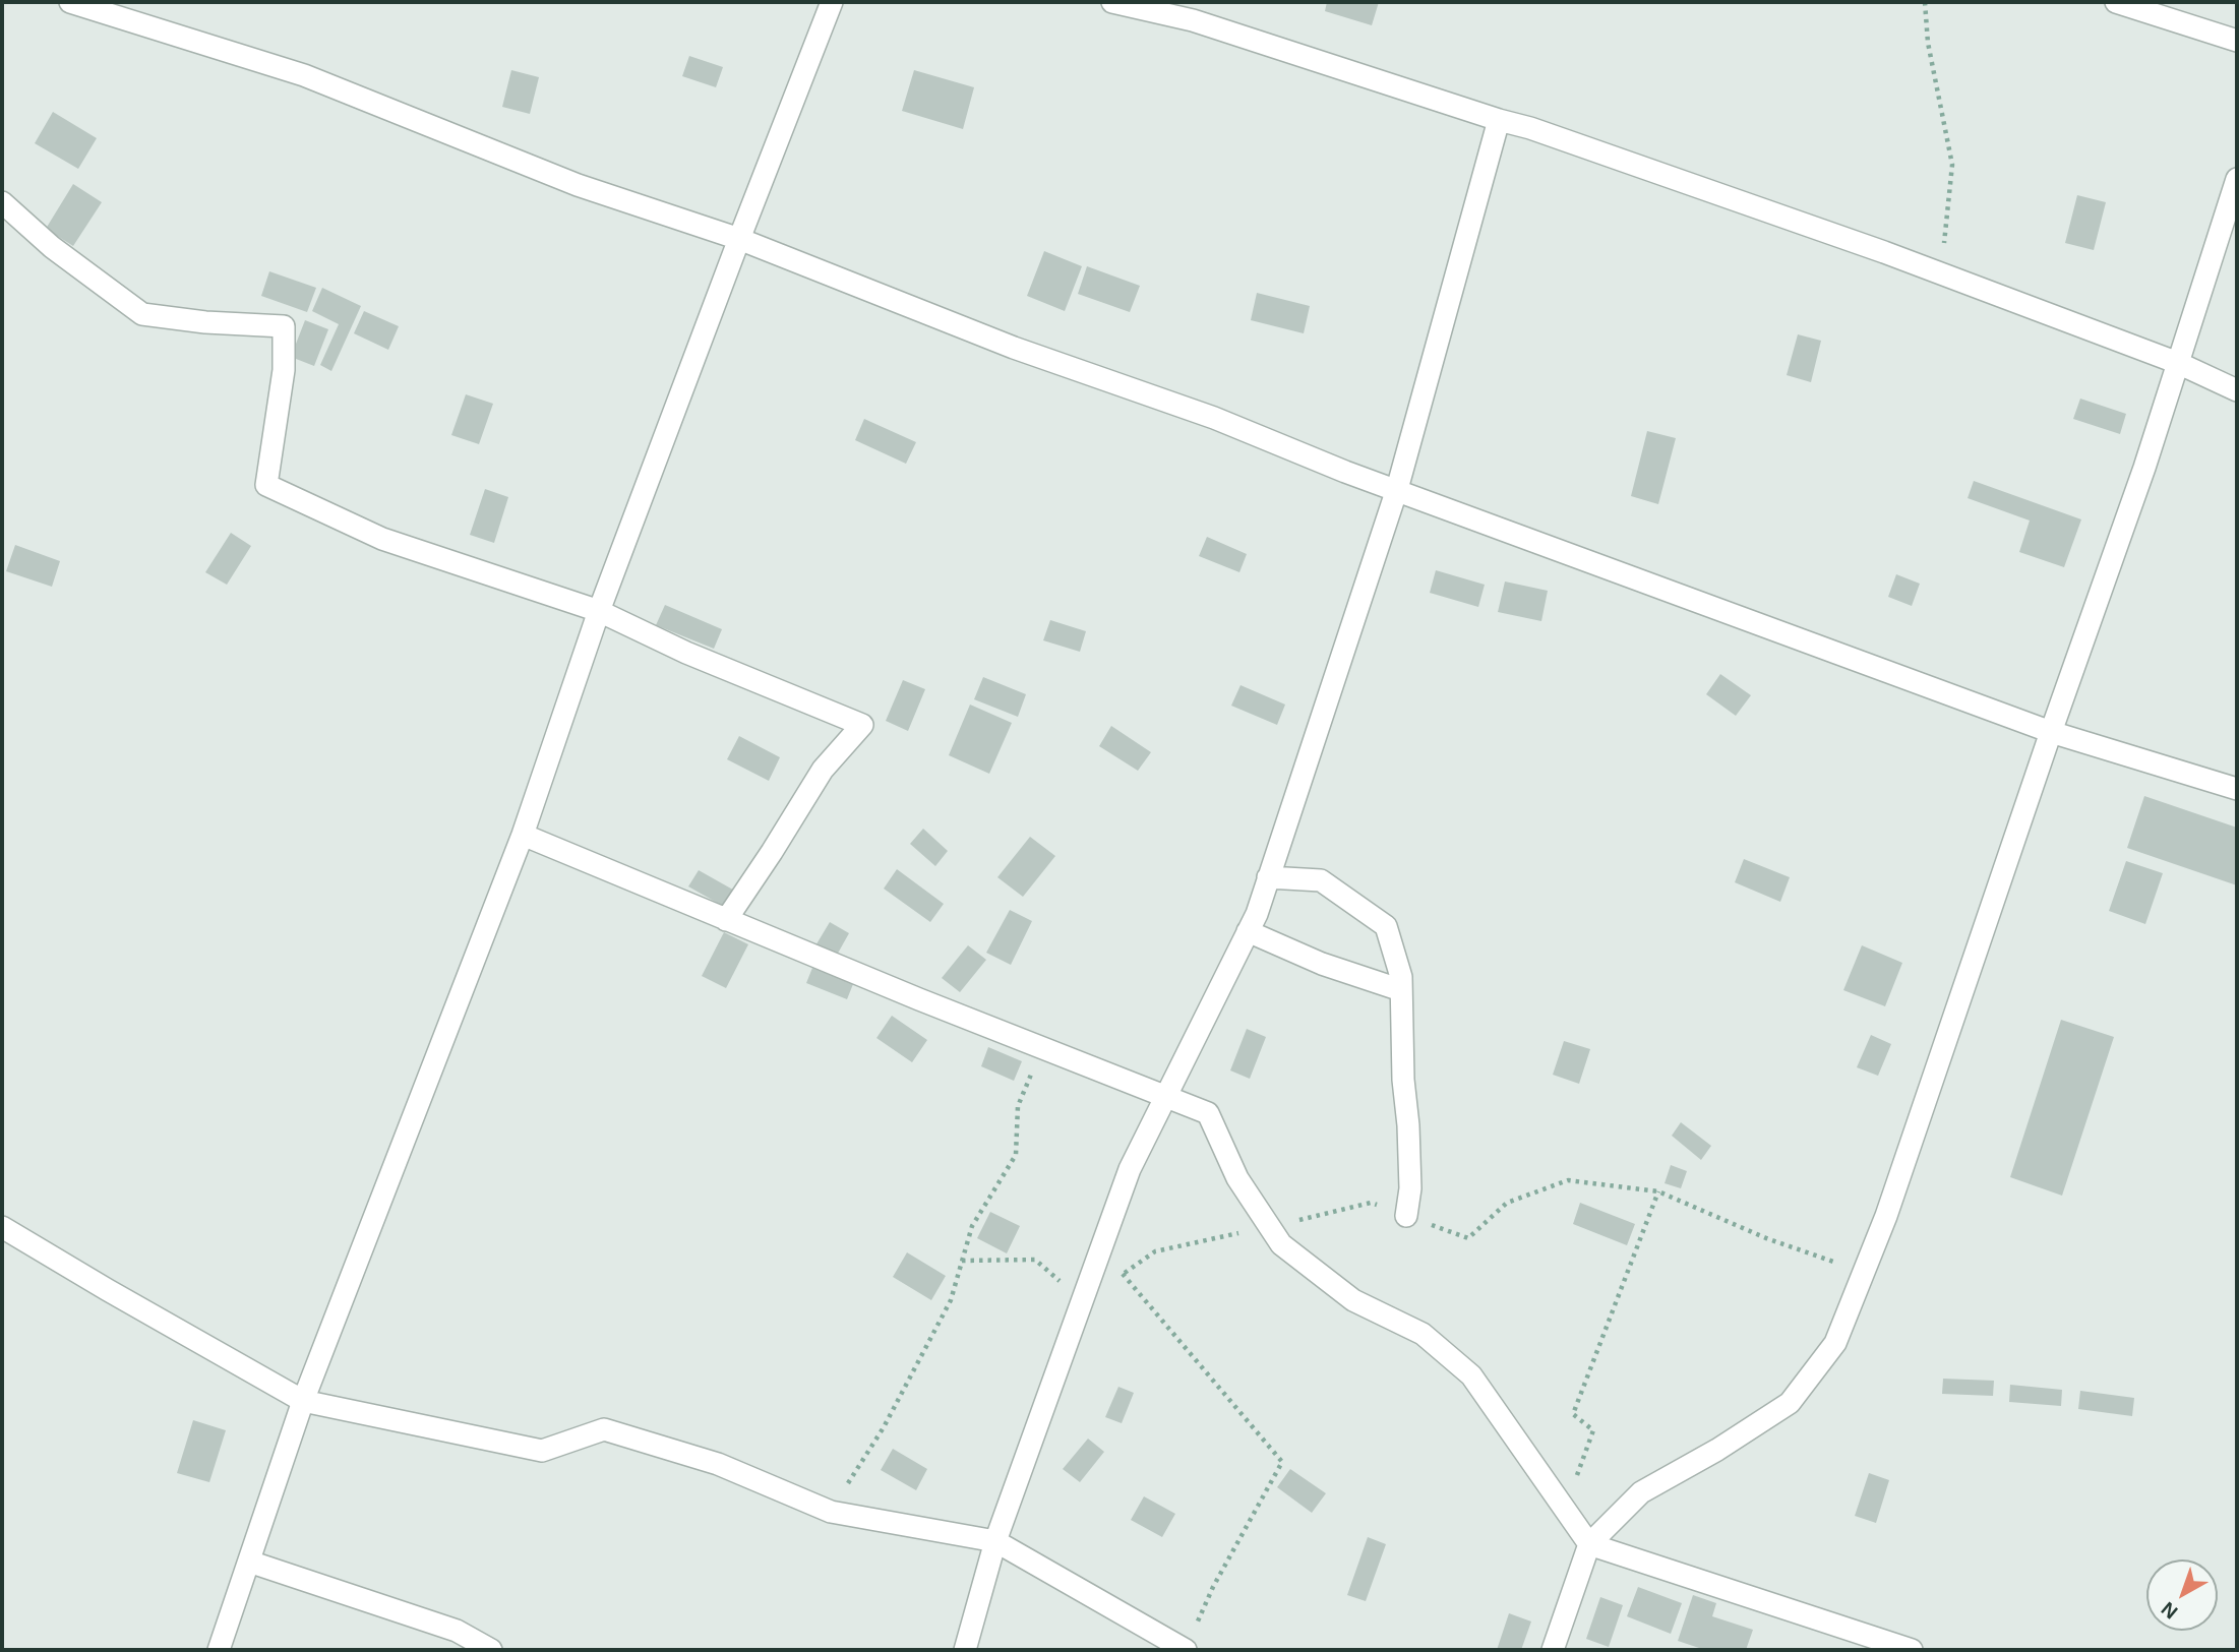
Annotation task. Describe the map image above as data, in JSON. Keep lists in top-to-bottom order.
{
  "north": "bottom left"
}
